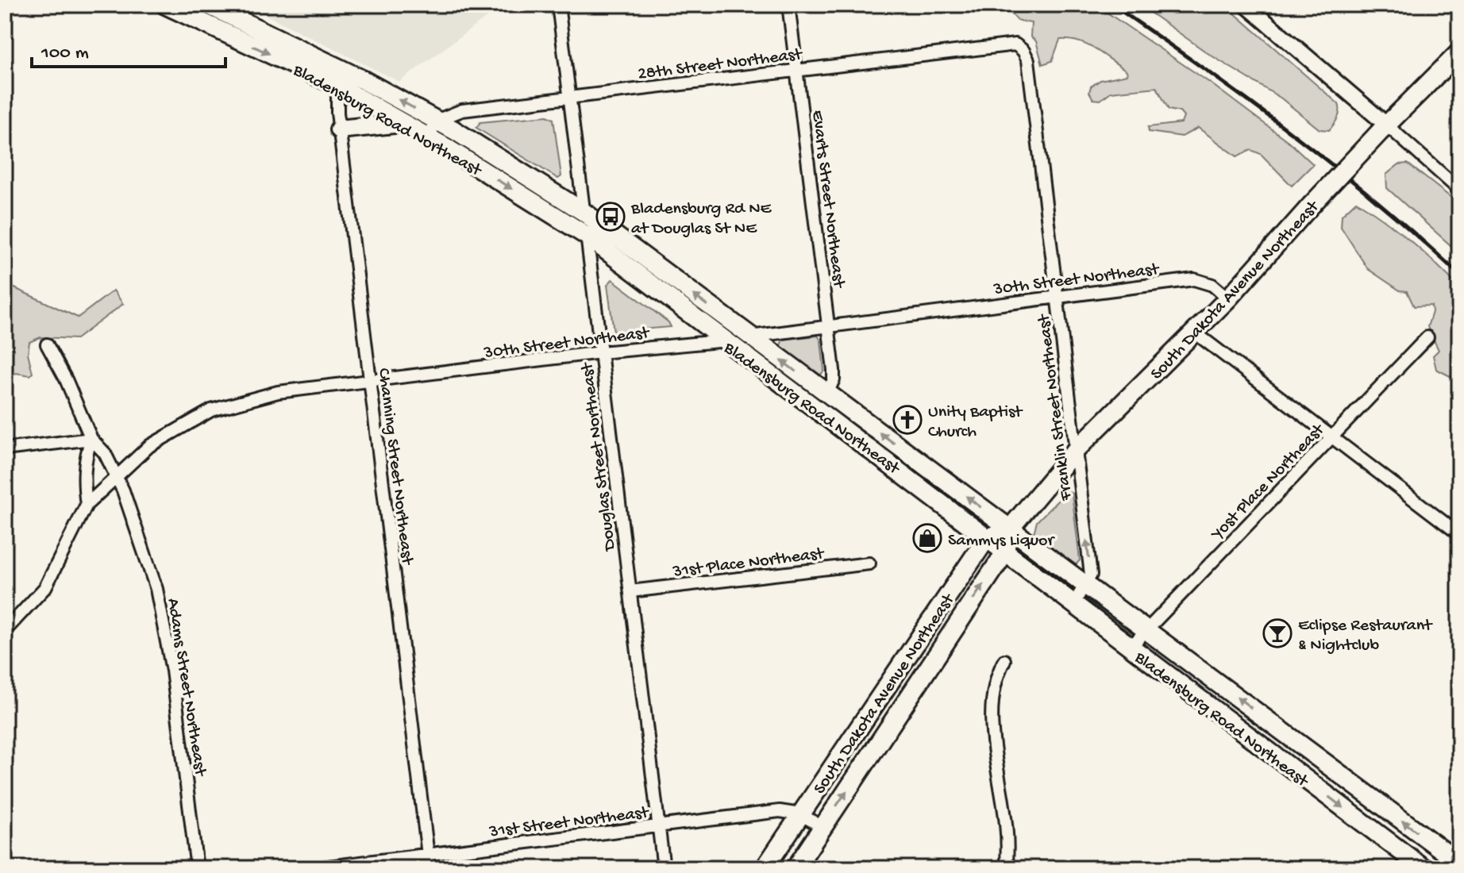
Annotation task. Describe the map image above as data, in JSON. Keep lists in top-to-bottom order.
{
  "streets": {
    "main road": ["Bladensburg Road Northeast", "South Dakota Avenue Northeast"],
    "street": [
      "28th Street Northeast",
      "Evarts Street Northeast",
      "30th Street Northeast",
      "Franklin Street Northeast",
      "Douglas Street Northeast",
      "Channing Street Northeast",
      "Yost Place Northeast",
      "31st Place Northeast",
      "Adams Street Northeast",
      "31st Street Northeast"
    ]
  },
  "crossings": [
    ["28th Street Northeast", "Bladensburg Road Northeast"],
    ["28th Street Northeast", "Evarts Street Northeast"],
    ["28th Street Northeast", "Franklin Street Northeast"],
    ["28th Street Northeast", "Douglas Street Northeast"],
    ["Bladensburg Road Northeast", "Evarts Street Northeast"],
    ["Bladensburg Road Northeast", "30th Street Northeast"],
    ["Bladensburg Road Northeast", "South Dakota Avenue Northeast"],
    ["Bladensburg Road Northeast", "Franklin Street Northeast"],
    ["Bladensburg Road Northeast", "Douglas Street Northeast"],
    ["Bladensburg Road Northeast", "Channing Street Northeast"],
    ["Bladensburg Road Northeast", "Yost Place Northeast"],
    ["Evarts Street Northeast", "30th Street Northeast"],
    ["30th Street Northeast", "South Dakota Avenue Northeast"],
    ["30th Street Northeast", "Franklin Street Northeast"],
    ["30th Street Northeast", "Douglas Street Northeast"],
    ["30th Street Northeast", "Channing Street Northeast"],
    ["30th Street Northeast", "Adams Street Northeast"],
    ["South Dakota Avenue Northeast", "Franklin Street Northeast"],
    ["South Dakota Avenue Northeast", "31st Street Northeast"],
    ["Douglas Street Northeast", "31st Place Northeast"],
    ["Douglas Street Northeast", "31st Street Northeast"],
    ["Channing Street Northeast", "31st Street Northeast"]
  ],
  "places": {
    "bus stop": ["Bladensburg Rd NE at Douglas St NE"],
    "church": ["Unity Baptist Church"],
    "shop": ["Sammys Liquor"],
    "bar": ["Eclipse Restaurant & Nightclub"]
  },
  "scale_bar": "100 m"
}
